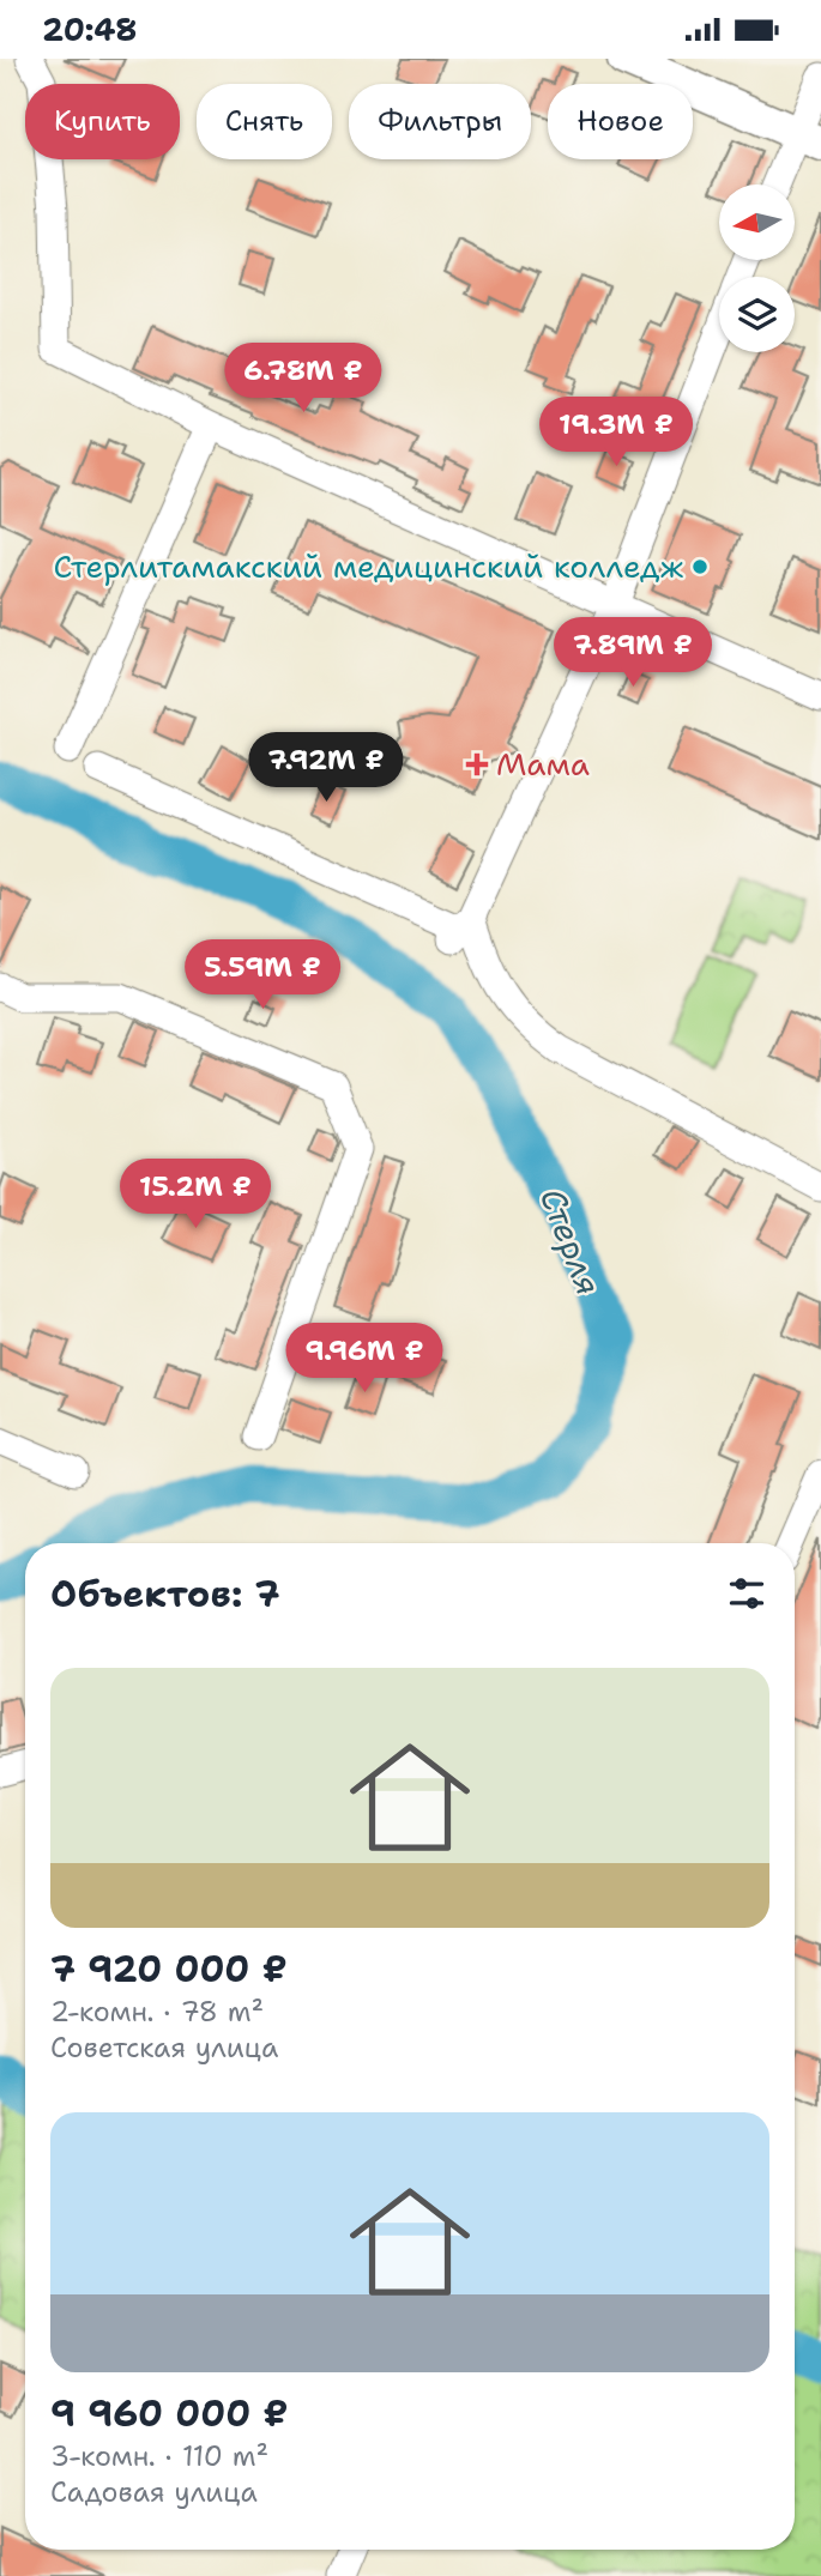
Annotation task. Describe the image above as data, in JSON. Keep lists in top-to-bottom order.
{
  "water": ["Стерля"],
  "places": {
    "other": ["Стерлитамакский медицинский колледж"],
    "health": ["Мама"]
  },
  "north": "left",
  "page": {
    "status": "20:48",
    "chip": [
      "Купить",
      "Снять",
      "Фильтры",
      "Новое"
    ],
    "price": [
      "6.78M ₽",
      "19.3M ₽",
      "7.89M ₽",
      "7.92M ₽",
      "5.59M ₽",
      "15.2M ₽",
      "9.96M ₽"
    ],
    "heading": "Объектов: 7",
    "list": [
      {
        "name": "7 920 000 ₽",
        "note": "2-комн. · 78 m² · Советская улица"
      },
      {
        "name": "9 960 000 ₽",
        "note": "3-комн. · 110 m² · Садовая улица"
      }
    ]
  }
}
